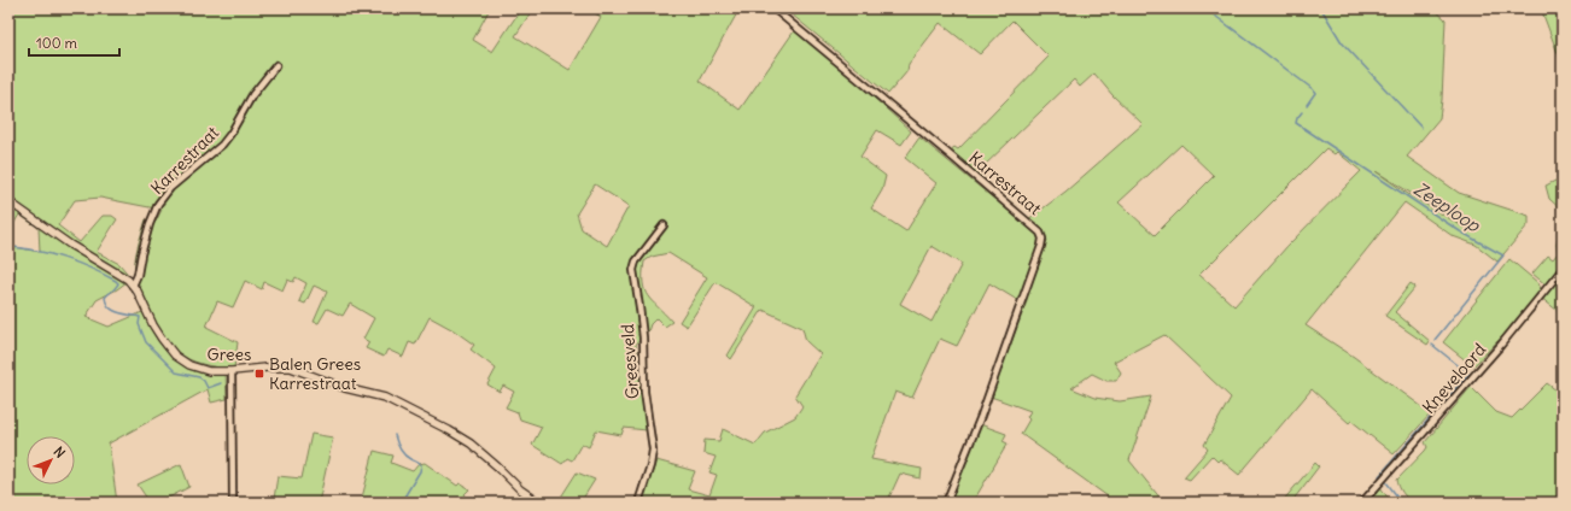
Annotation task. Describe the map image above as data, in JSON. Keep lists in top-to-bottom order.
{
  "streets": {
    "street": [
      "Karrestraat",
      "Grees",
      "Greesveld",
      "Kneveloord"
    ]
  },
  "crossings": [
    ["Karrestraat", "Grees"]
  ],
  "water": ["Zeeploop"],
  "places": {
    "transit": ["Balen Grees Karrestraat"]
  },
  "scale_bar": "100 m",
  "north": "top right"
}
